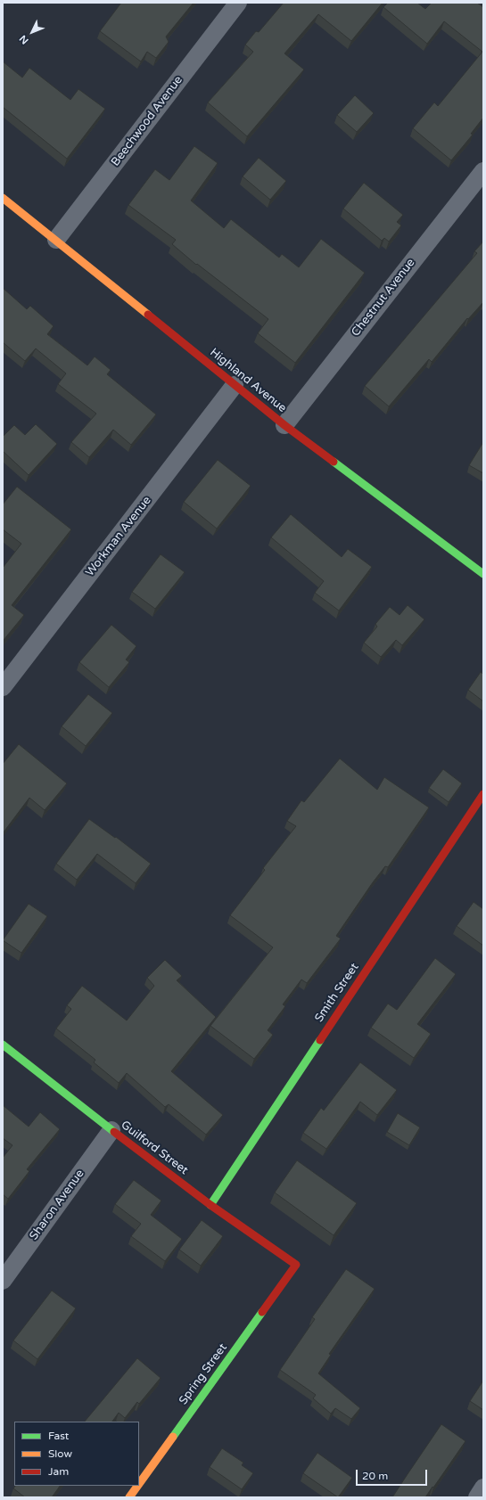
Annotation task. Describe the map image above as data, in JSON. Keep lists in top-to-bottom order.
{
  "streets": {
    "street": [
      "Beechwood Avenue",
      "Chestnut Avenue",
      "Highland Avenue",
      "Workman Avenue",
      "Smith Street",
      "Guilford Street",
      "Sharon Avenue",
      "Spring Street"
    ]
  },
  "crossings": [
    ["Beechwood Avenue", "Highland Avenue"],
    ["Chestnut Avenue", "Highland Avenue"],
    ["Highland Avenue", "Workman Avenue"],
    ["Smith Street", "Guilford Street"],
    ["Guilford Street", "Sharon Avenue"],
    ["Guilford Street", "Spring Street"]
  ],
  "legend": ["Fast", "Slow", "Jam"],
  "scale_bar": "20 m",
  "north": "bottom left"
}
